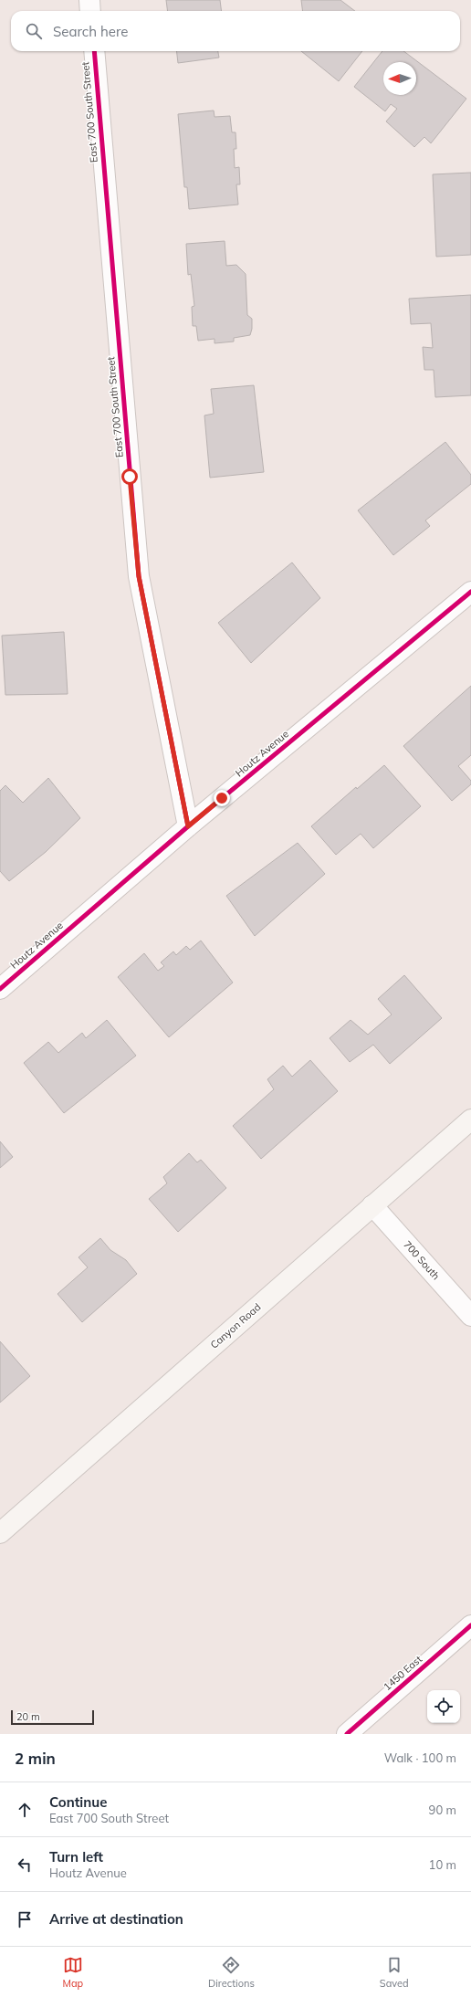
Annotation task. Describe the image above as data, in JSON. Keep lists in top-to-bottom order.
{
  "streets": {
    "main road": ["Canyon Road"],
    "street": [
      "East 700 South Street",
      "Houtz Avenue",
      "700 South",
      "1450 East"
    ]
  },
  "crossings": [
    ["East 700 South Street", "Houtz Avenue"],
    ["700 South", "Canyon Road"]
  ],
  "scale_bar": "20 m",
  "north": "left",
  "page": {
    "search": "Search here",
    "scale": "20 m",
    "heading": ["2 min", "Walk · 100 m"],
    "list": [
      ["Continue", "East 700 South Street", "90 m"],
      ["Turn left", "Houtz Avenue", "10 m"],
      "Arrive at destination"
    ],
    "nav": ["Map", "Directions", "Saved"]
  }
}
